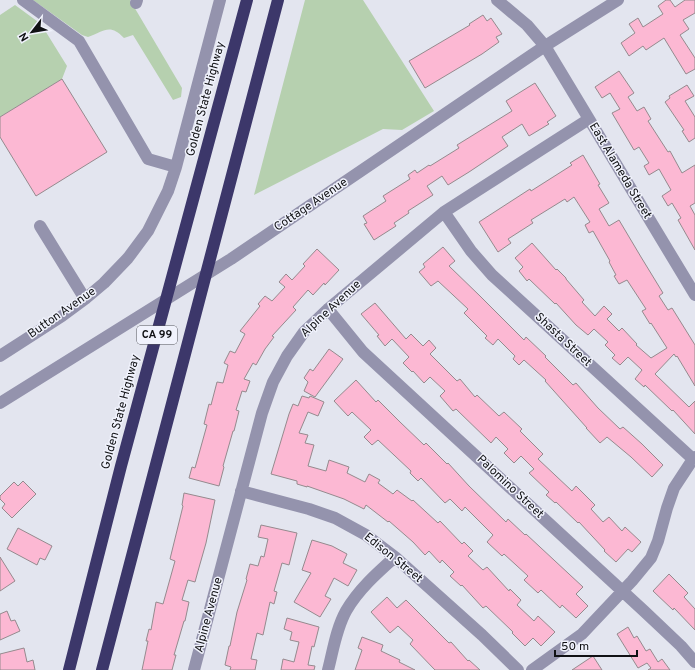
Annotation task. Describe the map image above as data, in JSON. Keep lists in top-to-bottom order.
{
  "streets": {
    "highway": ["Golden State Highway", "CA 99"],
    "street": [
      "East Alameda Street",
      "Cottage Avenue",
      "Alpine Avenue",
      "Button Avenue",
      "Shasta Street",
      "Palomino Street",
      "Edison Street"
    ]
  },
  "crossings": [
    ["East Alameda Street", "Cottage Avenue"],
    ["East Alameda Street", "Alpine Avenue"],
    ["Alpine Avenue", "Shasta Street"],
    ["Alpine Avenue", "Palomino Street"],
    ["Alpine Avenue", "Edison Street"]
  ],
  "scale_bar": "50 m",
  "north": "bottom left"
}
